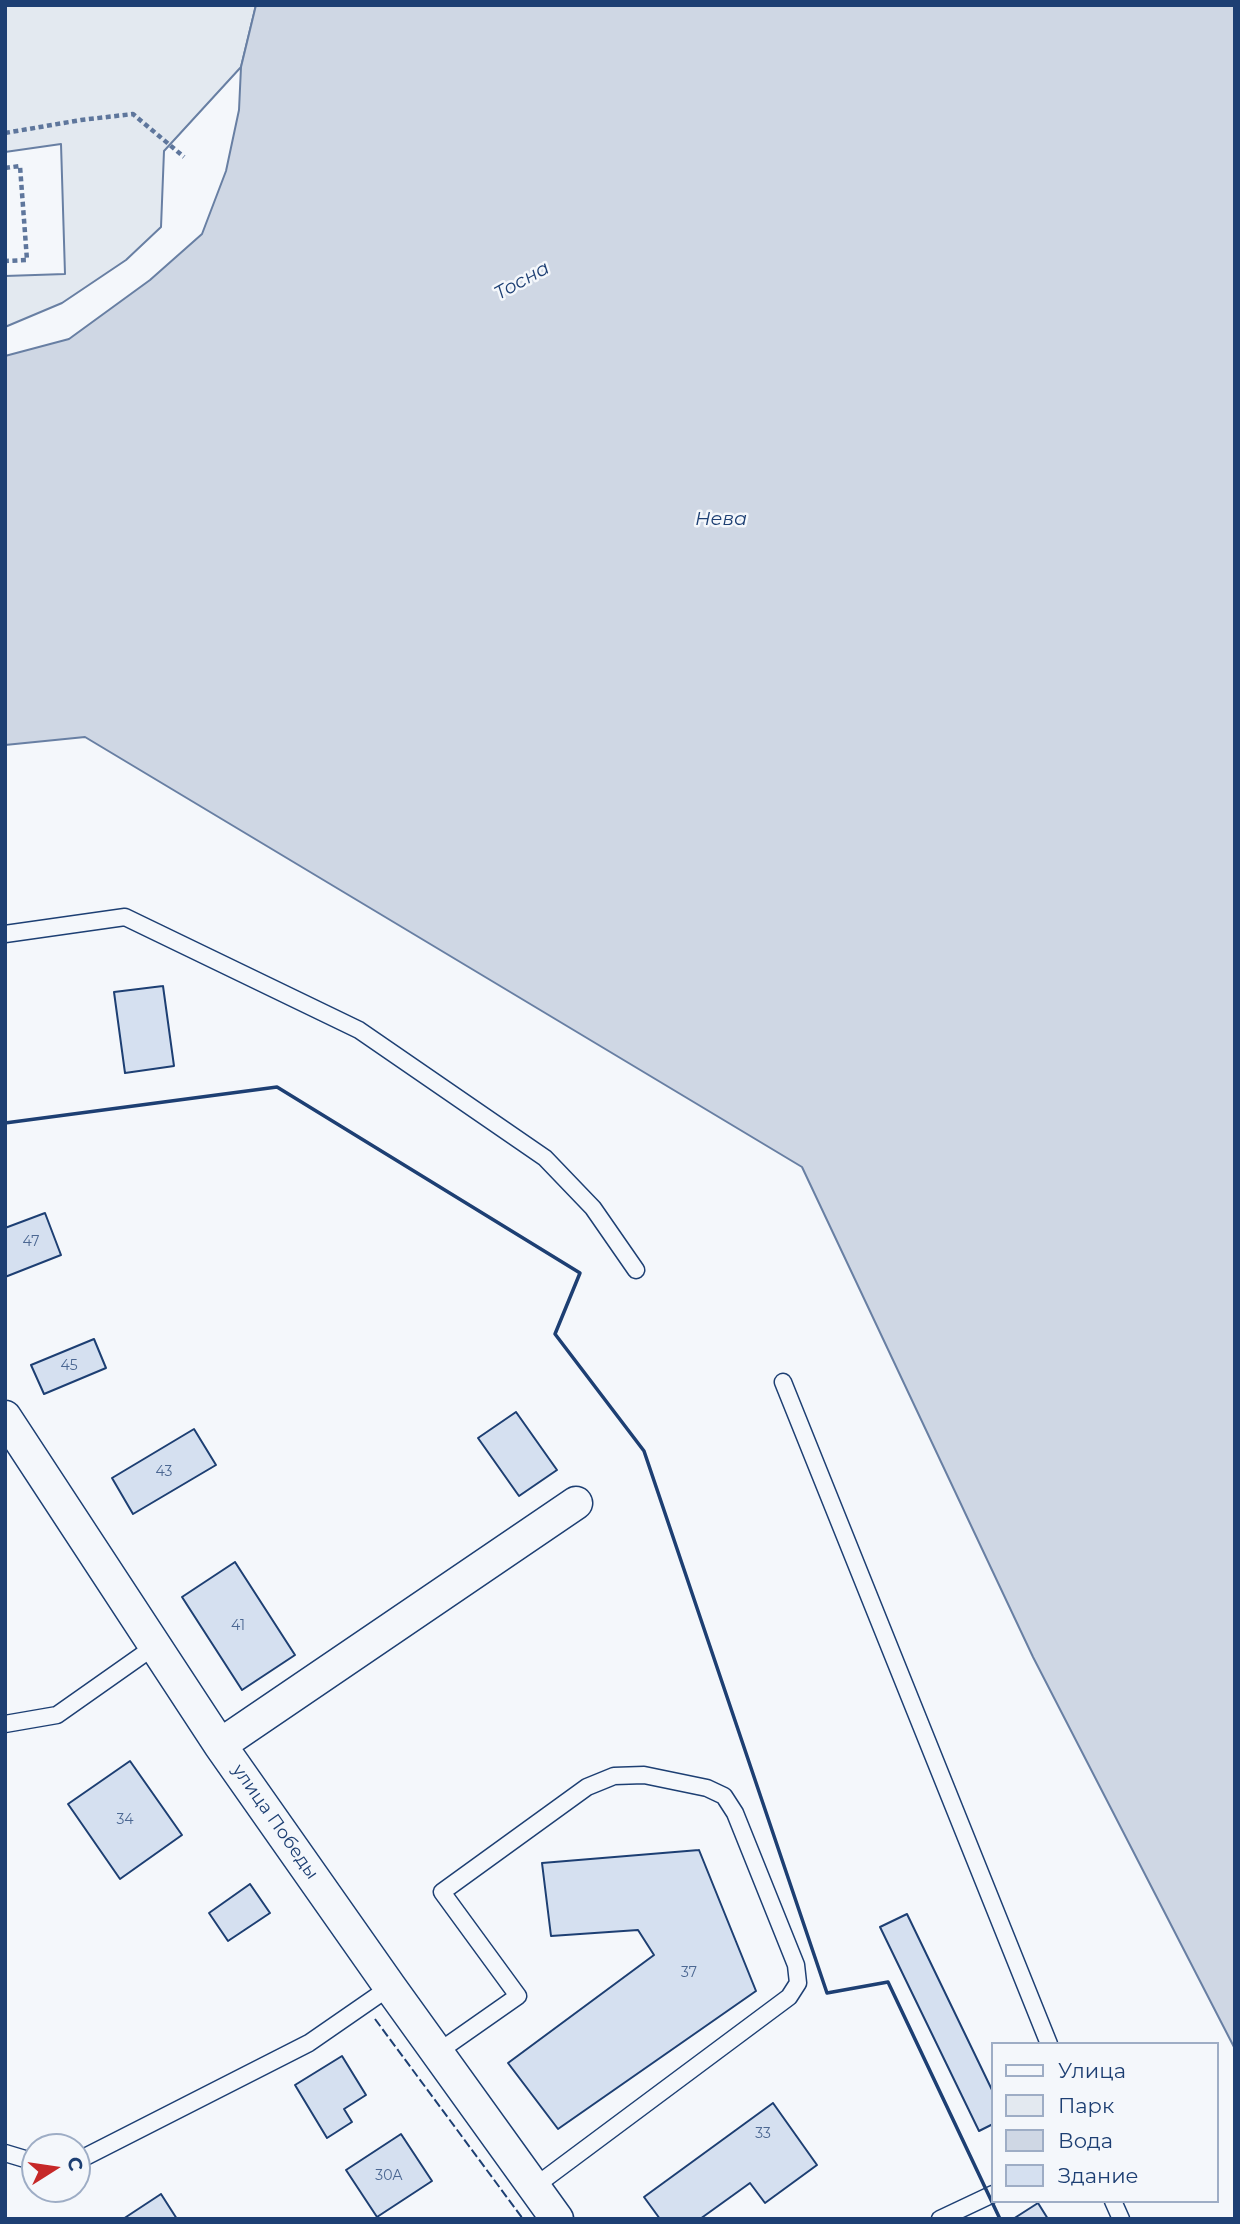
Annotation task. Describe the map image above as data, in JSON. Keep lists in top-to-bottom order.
{
  "streets": {
    "street": ["улица Победы"]
  },
  "water": ["Тосна", "Нева"],
  "house_numbers": [
    "47",
    "45",
    "43",
    "41",
    "34",
    "37",
    "33",
    "30А"
  ],
  "legend": [
    "Улица",
    "Парк",
    "Вода",
    "Здание"
  ],
  "north": "right"
}
